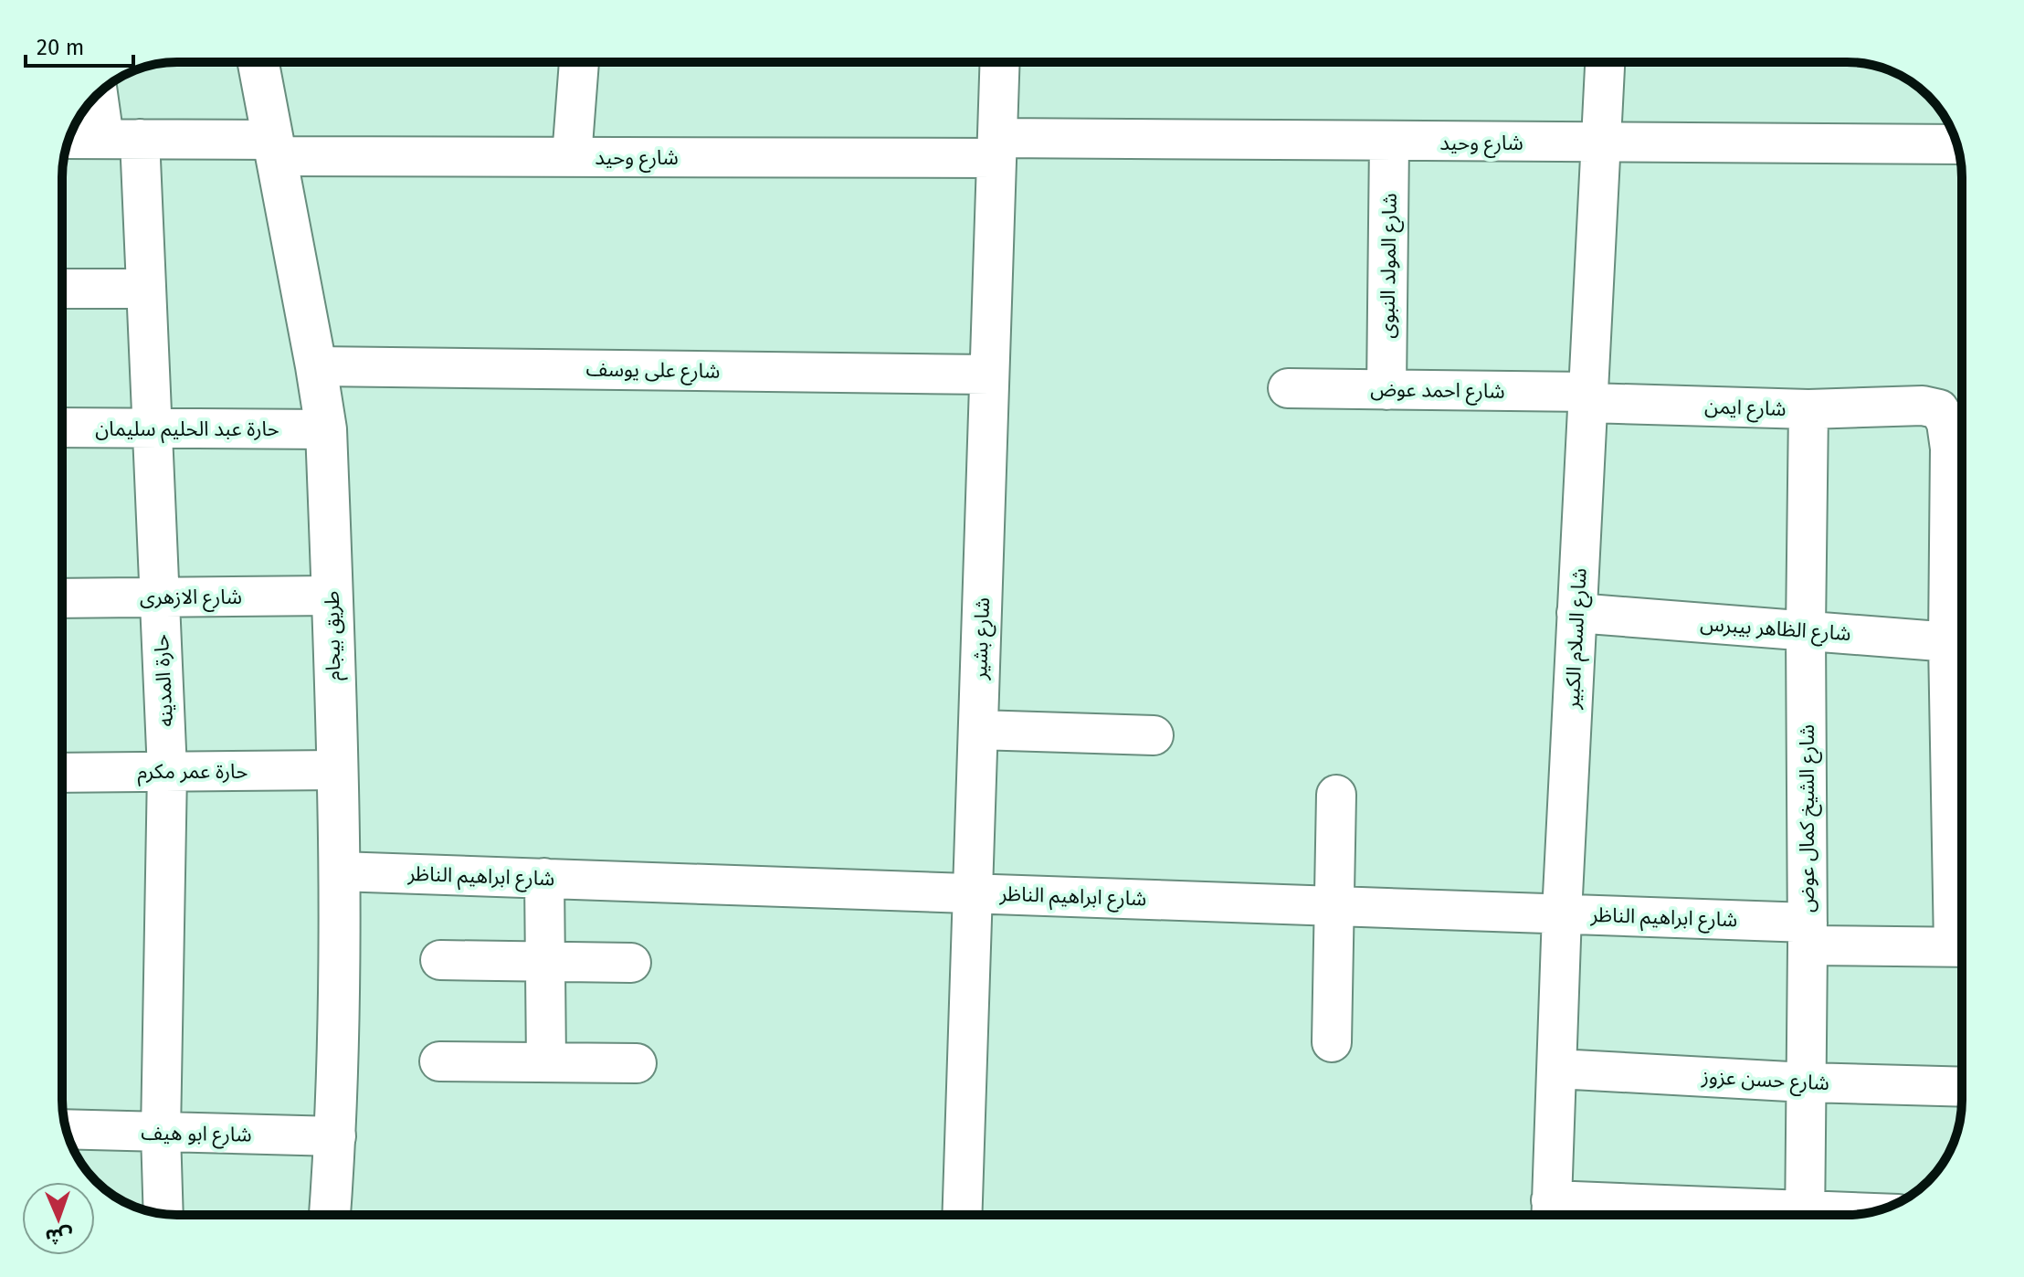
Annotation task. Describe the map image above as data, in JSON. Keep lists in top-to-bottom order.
{
  "streets": {
    "main road": ["طريق بيجام"],
    "street": [
      "شارع وحيد",
      "شارع المولد النبوى",
      "شارع على يوسف",
      "شارع احمد عوض",
      "شارع ايمن",
      "حارة عبد الحليم سليمان",
      "شارع الازهرى",
      "شارع الظاهر بيبرس",
      "شارع بشير",
      "شارع السلام الكبير",
      "حارة المدينه",
      "حارة عمر مكرم",
      "شارع الشيخ كمال عوض",
      "شارع ابراهيم الناظر",
      "شارع حسن عزوز",
      "شارع ابو هيف"
    ]
  },
  "crossings": [
    ["شارع وحيد", "شارع المولد النبوى"],
    ["شارع وحيد", "طريق بيجام"],
    ["شارع وحيد", "شارع بشير"],
    ["شارع وحيد", "شارع السلام الكبير"],
    ["شارع وحيد", "حارة المدينه"],
    ["شارع المولد النبوى", "شارع احمد عوض"],
    ["شارع على يوسف", "طريق بيجام"],
    ["شارع على يوسف", "شارع بشير"],
    ["شارع احمد عوض", "شارع ايمن"],
    ["شارع احمد عوض", "شارع السلام الكبير"],
    ["شارع ايمن", "شارع الظاهر بيبرس"],
    ["شارع ايمن", "شارع السلام الكبير"],
    ["شارع ايمن", "شارع الشيخ كمال عوض"],
    ["حارة عبد الحليم سليمان", "طريق بيجام"],
    ["حارة عبد الحليم سليمان", "حارة المدينه"],
    ["شارع الازهرى", "طريق بيجام"],
    ["شارع الازهرى", "حارة المدينه"],
    ["شارع الظاهر بيبرس", "شارع السلام الكبير"],
    ["شارع الظاهر بيبرس", "شارع الشيخ كمال عوض"],
    ["طريق بيجام", "حارة عمر مكرم"],
    ["طريق بيجام", "شارع ابراهيم الناظر"],
    ["طريق بيجام", "شارع ابو هيف"],
    ["شارع بشير", "شارع ابراهيم الناظر"],
    ["شارع السلام الكبير", "شارع ابراهيم الناظر"],
    ["شارع السلام الكبير", "شارع حسن عزوز"],
    ["حارة المدينه", "حارة عمر مكرم"],
    ["حارة المدينه", "شارع ابو هيف"],
    ["شارع الشيخ كمال عوض", "شارع ابراهيم الناظر"],
    ["شارع الشيخ كمال عوض", "شارع حسن عزوز"]
  ],
  "scale_bar": "20 m",
  "north": "bottom"
}
